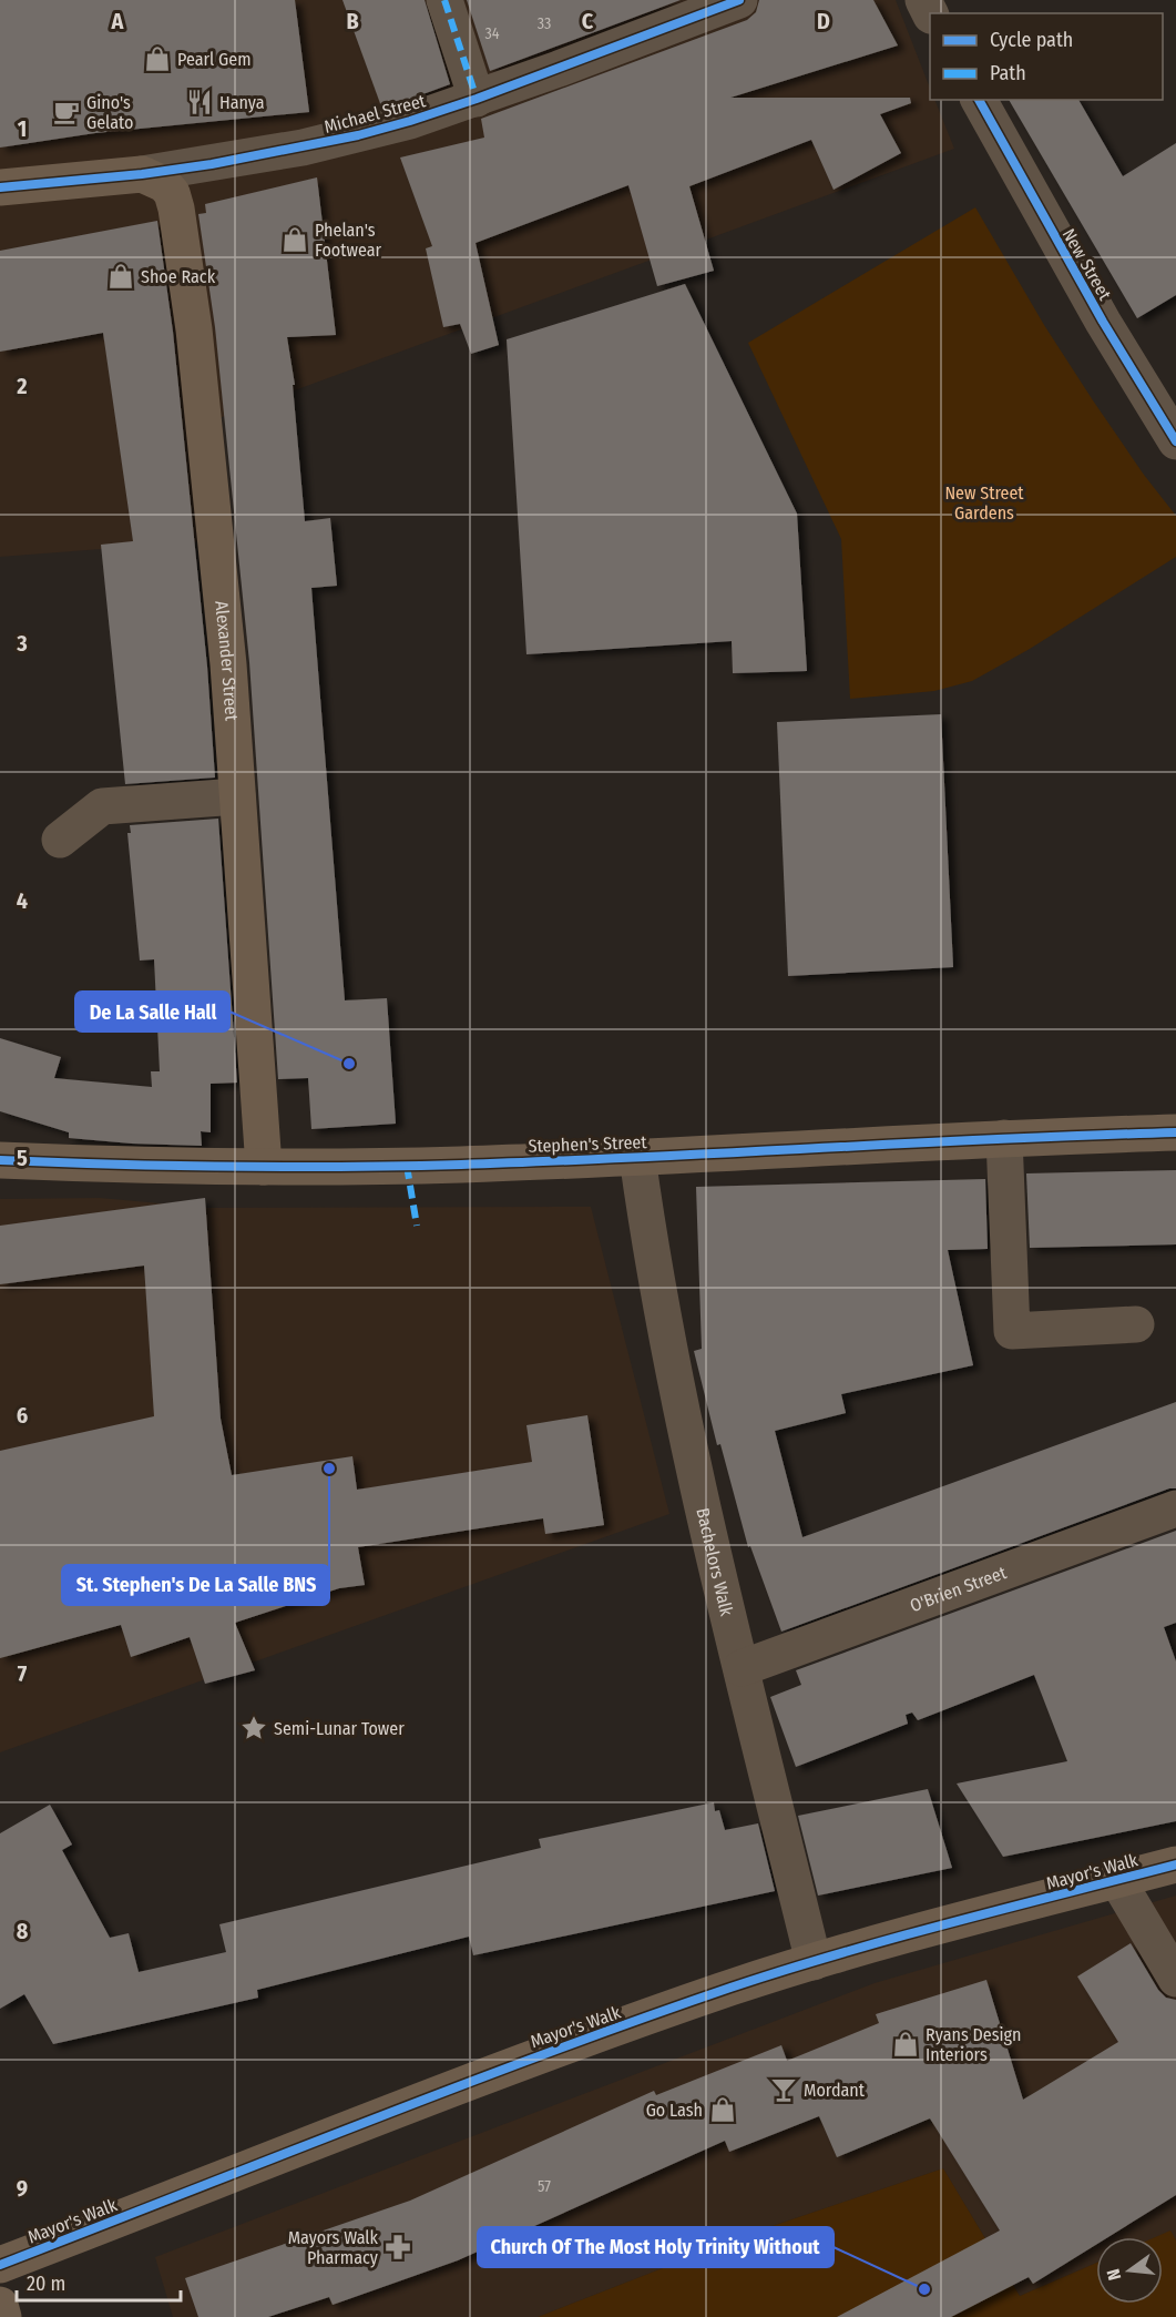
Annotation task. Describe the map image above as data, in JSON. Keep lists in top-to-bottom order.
{
  "streets": {
    "street": [
      "Michael Street",
      "New Street",
      "Alexander Street",
      "Stephen's Street",
      "Bachelors Walk",
      "O'Brien Street",
      "Mayor's Walk"
    ]
  },
  "crossings": [
    ["Michael Street", "Alexander Street"],
    ["Alexander Street", "Stephen's Street"],
    ["Stephen's Street", "Bachelors Walk"],
    ["Bachelors Walk", "O'Brien Street"],
    ["Bachelors Walk", "Mayor's Walk"]
  ],
  "parks": ["New Street Gardens"],
  "places": {
    "shop": [
      "Pearl Gem",
      "Phelan's Footwear",
      "Shoe Rack",
      "Ryans Design Interiors",
      "Go Lash"
    ],
    "restaurant": ["Hanya"],
    "cafe": ["Gino's Gelato"],
    "other": ["De La Salle Hall", "St. Stephen's De La Salle BNS", "Church Of The Most Holy Trinity Without"],
    "place": ["Semi-Lunar Tower"],
    "bar": ["Mordant"],
    "pharmacy": ["Mayors Walk Pharmacy"]
  },
  "house_numbers": ["33", "34", "57"],
  "legend": ["Cycle path", "Path"],
  "scale_bar": "20 m",
  "north": "left",
  "grid": {
    "columns": [
      "A",
      "B",
      "C",
      "D"
    ],
    "rows": [
      "1",
      "2",
      "3",
      "4",
      "5",
      "6",
      "7",
      "8",
      "9"
    ]
  }
}
